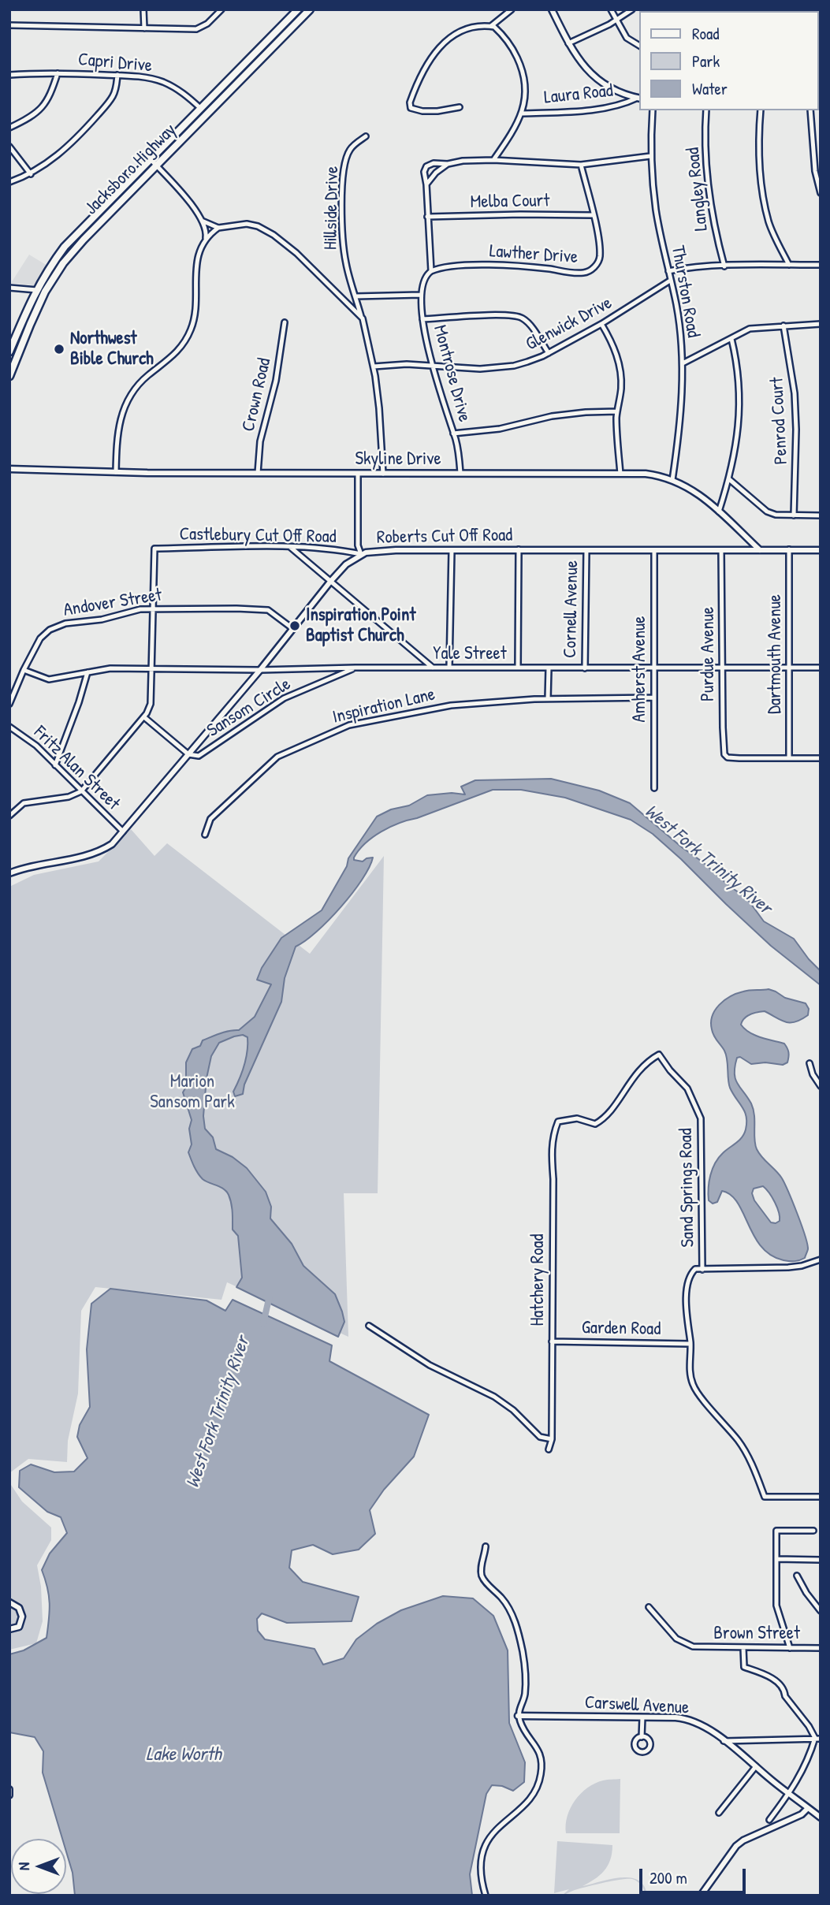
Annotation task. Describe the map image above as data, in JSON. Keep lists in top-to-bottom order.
{
  "streets": {
    "main road": ["Jacksboro Highway"],
    "street": [
      "Capri Drive",
      "Laura Road",
      "Langley Road",
      "Melba Court",
      "Hillside Drive",
      "Lawther Drive",
      "Thurston Road",
      "Glenwick Drive",
      "Montrose Drive",
      "Crown Road",
      "Penrod Court",
      "Skyline Drive",
      "Castlebury Cut Off Road",
      "Roberts Cut Off Road",
      "Andover Street",
      "Cornell Avenue",
      "Yale Street",
      "Purdue Avenue",
      "Dartmouth Avenue",
      "Amherst Avenue",
      "Inspiration Lane",
      "Sansom Circle",
      "Fritz Alan Street",
      "Sand Springs Road",
      "Hatchery Road",
      "Garden Road",
      "Brown Street",
      "Carswell Avenue"
    ]
  },
  "crossings": [
    ["Capri Drive", "Jacksboro Highway"],
    ["Melba Court", "Lawther Drive"],
    ["Hillside Drive", "Glenwick Drive"],
    ["Hillside Drive", "Skyline Drive"],
    ["Thurston Road", "Glenwick Drive"],
    ["Thurston Road", "Skyline Drive"],
    ["Glenwick Drive", "Montrose Drive"],
    ["Montrose Drive", "Skyline Drive"],
    ["Crown Road", "Skyline Drive"],
    ["Skyline Drive", "Roberts Cut Off Road"],
    ["Castlebury Cut Off Road", "Roberts Cut Off Road"],
    ["Castlebury Cut Off Road", "Andover Street"],
    ["Roberts Cut Off Road", "Andover Street"],
    ["Roberts Cut Off Road", "Cornell Avenue"],
    ["Roberts Cut Off Road", "Yale Street"],
    ["Roberts Cut Off Road", "Purdue Avenue"],
    ["Roberts Cut Off Road", "Dartmouth Avenue"],
    ["Roberts Cut Off Road", "Amherst Avenue"],
    ["Roberts Cut Off Road", "Sansom Circle"],
    ["Roberts Cut Off Road", "Fritz Alan Street"],
    ["Andover Street", "Yale Street"],
    ["Cornell Avenue", "Yale Street"],
    ["Yale Street", "Purdue Avenue"],
    ["Yale Street", "Dartmouth Avenue"],
    ["Yale Street", "Amherst Avenue"],
    ["Yale Street", "Sansom Circle"],
    ["Purdue Avenue", "Dartmouth Avenue"],
    ["Amherst Avenue", "Inspiration Lane"],
    ["Sand Springs Road", "Hatchery Road"],
    ["Sand Springs Road", "Garden Road"],
    ["Hatchery Road", "Garden Road"]
  ],
  "water": ["West Fork Trinity River", "Lake Worth"],
  "parks": ["Marion Sansom Park"],
  "places": ["Northwest Bible Church", "Inspiration Point Baptist Church"],
  "legend": ["Road", "Park", "Water"],
  "scale_bar": "200 m",
  "north": "left"
}
